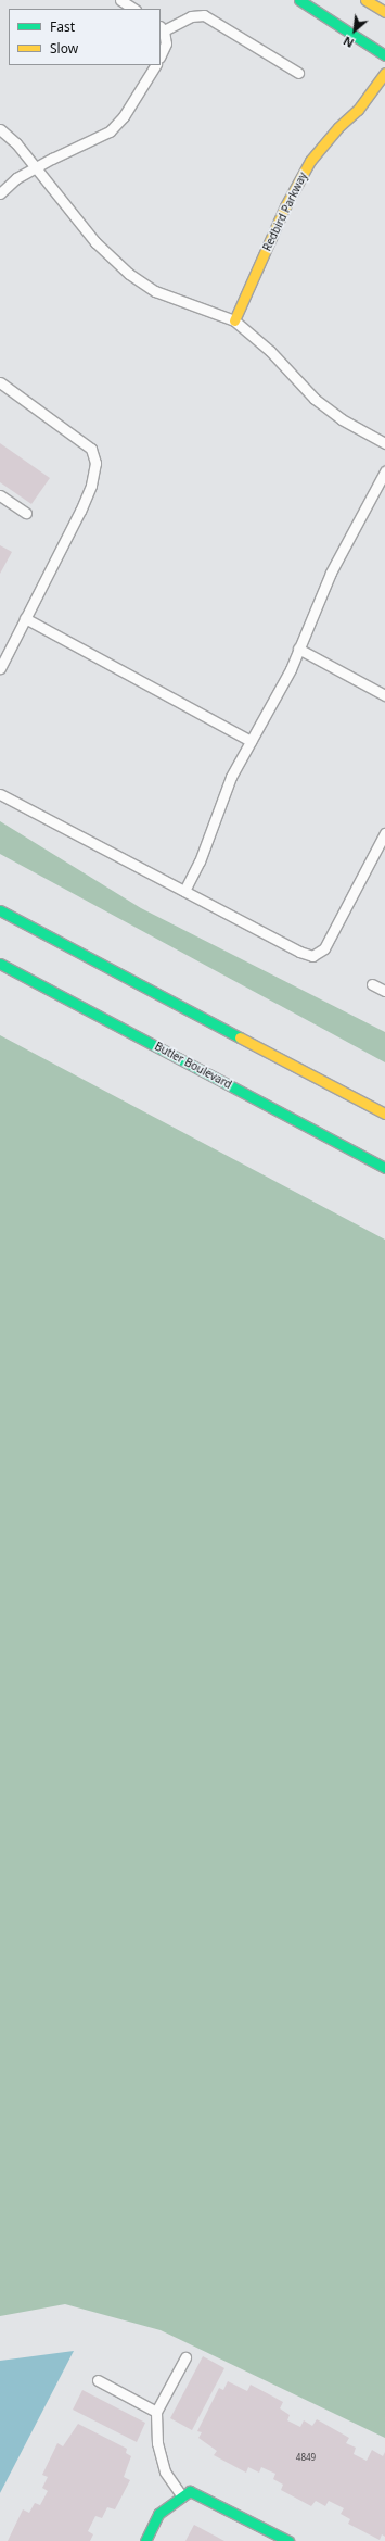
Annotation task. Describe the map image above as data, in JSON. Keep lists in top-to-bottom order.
{
  "streets": {
    "main road": ["Redbird Parkway", "Butler Boulevard"]
  },
  "house_numbers": ["4849"],
  "legend": ["Fast", "Slow"],
  "north": "bottom left"
}
